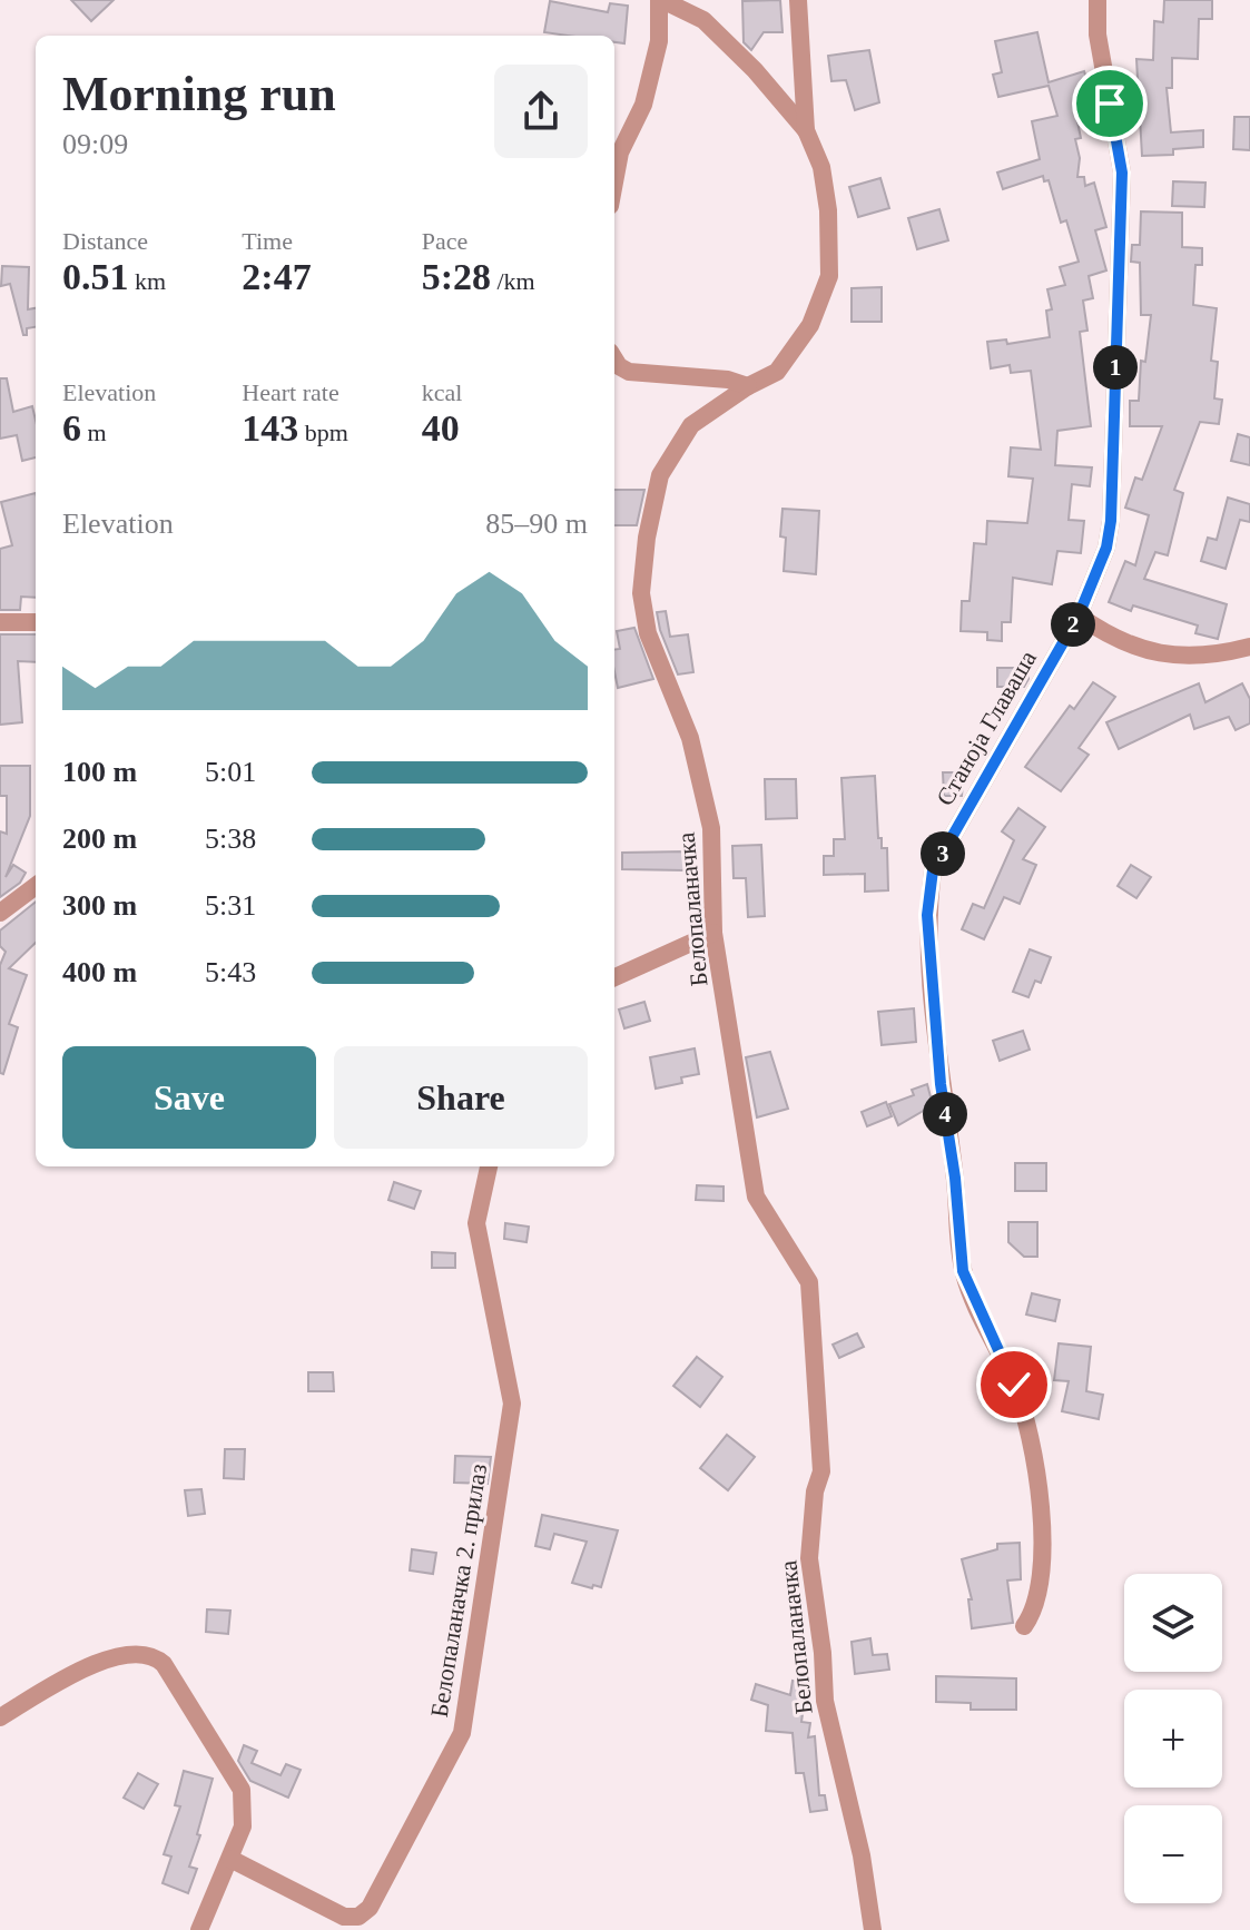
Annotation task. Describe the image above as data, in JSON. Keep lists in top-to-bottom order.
{
  "streets": {
    "street": ["Станоја Главаша", "Белопаланачка", "Белопаланачка 2. прилаз"]
  },
  "page": {
    "heading": ["Morning run", "09:09"],
    "stats": [
      ["Distance", "0.51 km"],
      ["Time", "2:47"],
      ["Pace", "5:28 /km"],
      ["Elevation", "6 m"],
      ["Heart rate", "143 bpm"],
      ["kcal", "40"]
    ],
    "pins": [
      "1",
      "2",
      "3",
      "4"
    ],
    "chart": ["Elevation", "85–90 m"],
    "list": [
      {
        "name": "100 m",
        "note": "5:01"
      },
      {
        "name": "200 m",
        "note": "5:38"
      },
      {
        "name": "300 m",
        "note": "5:31"
      },
      {
        "name": "400 m",
        "note": "5:43"
      }
    ],
    "buttons": ["Save", "Share"],
    "map_buttons": ["+", "−"]
  }
}
